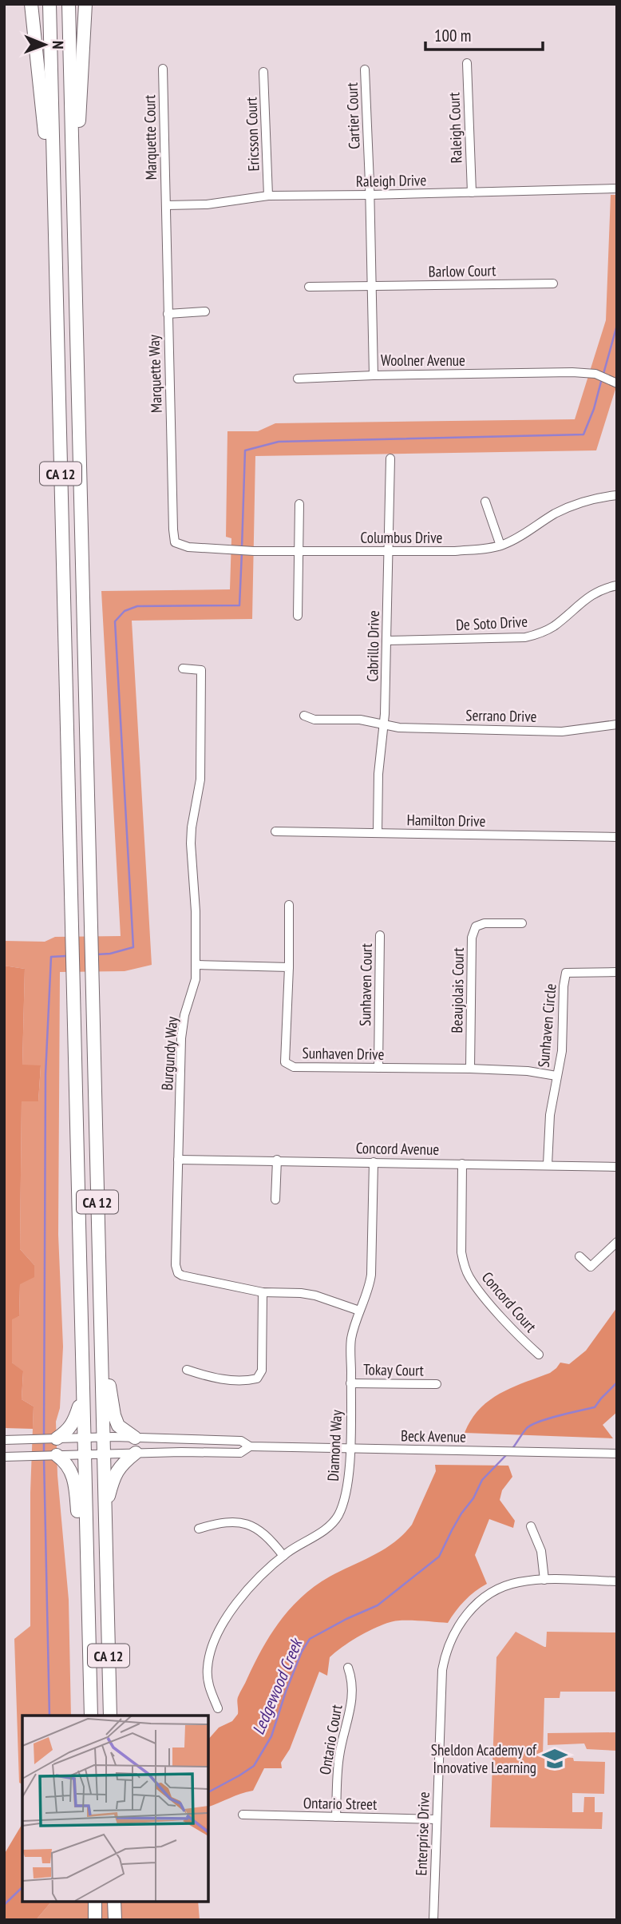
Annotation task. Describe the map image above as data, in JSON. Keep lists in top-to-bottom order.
{
  "streets": {
    "highway": ["CA 12"],
    "street": [
      "Cartier Court",
      "Raleigh Court",
      "Ericsson Court",
      "Marquette Court",
      "Raleigh Drive",
      "Barlow Court",
      "Woolner Avenue",
      "Marquette Way",
      "Columbus Drive",
      "De Soto Drive",
      "Cabrillo Drive",
      "Serrano Drive",
      "Hamilton Drive",
      "Sunhaven Court",
      "Beaujolais Court",
      "Sunhaven Circle",
      "Burgundy Way",
      "Sunhaven Drive",
      "Concord Avenue",
      "Concord Court",
      "Tokay Court",
      "Beck Avenue",
      "Diamond Way",
      "Ontario Court",
      "Ontario Street",
      "Enterprise Drive"
    ]
  },
  "crossings": [
    ["Cartier Court", "Raleigh Drive"],
    ["Cartier Court", "Woolner Avenue"],
    ["Raleigh Court", "Raleigh Drive"],
    ["Ericsson Court", "Raleigh Drive"],
    ["Marquette Court", "Raleigh Drive"],
    ["Marquette Court", "Marquette Way"],
    ["Raleigh Drive", "Woolner Avenue"],
    ["Raleigh Drive", "Marquette Way"],
    ["Barlow Court", "Woolner Avenue"],
    ["Marquette Way", "Columbus Drive"],
    ["CA 12", "Beck Avenue"],
    ["Columbus Drive", "Cabrillo Drive"],
    ["De Soto Drive", "Cabrillo Drive"],
    ["Cabrillo Drive", "Serrano Drive"],
    ["Cabrillo Drive", "Hamilton Drive"],
    ["Sunhaven Court", "Sunhaven Drive"],
    ["Beaujolais Court", "Sunhaven Drive"],
    ["Sunhaven Circle", "Sunhaven Drive"],
    ["Sunhaven Circle", "Concord Avenue"],
    ["Burgundy Way", "Concord Avenue"],
    ["Burgundy Way", "Diamond Way"],
    ["Concord Avenue", "Concord Court"],
    ["Concord Avenue", "Diamond Way"],
    ["Tokay Court", "Diamond Way"],
    ["Beck Avenue", "Diamond Way"],
    ["Ontario Court", "Ontario Street"],
    ["Ontario Street", "Enterprise Drive"]
  ],
  "water": ["Ledgewood Creek"],
  "places": {
    "school or university": ["Sheldon Academy of Innovative Learning"]
  },
  "scale_bar": "100 m",
  "north": "right"
}
